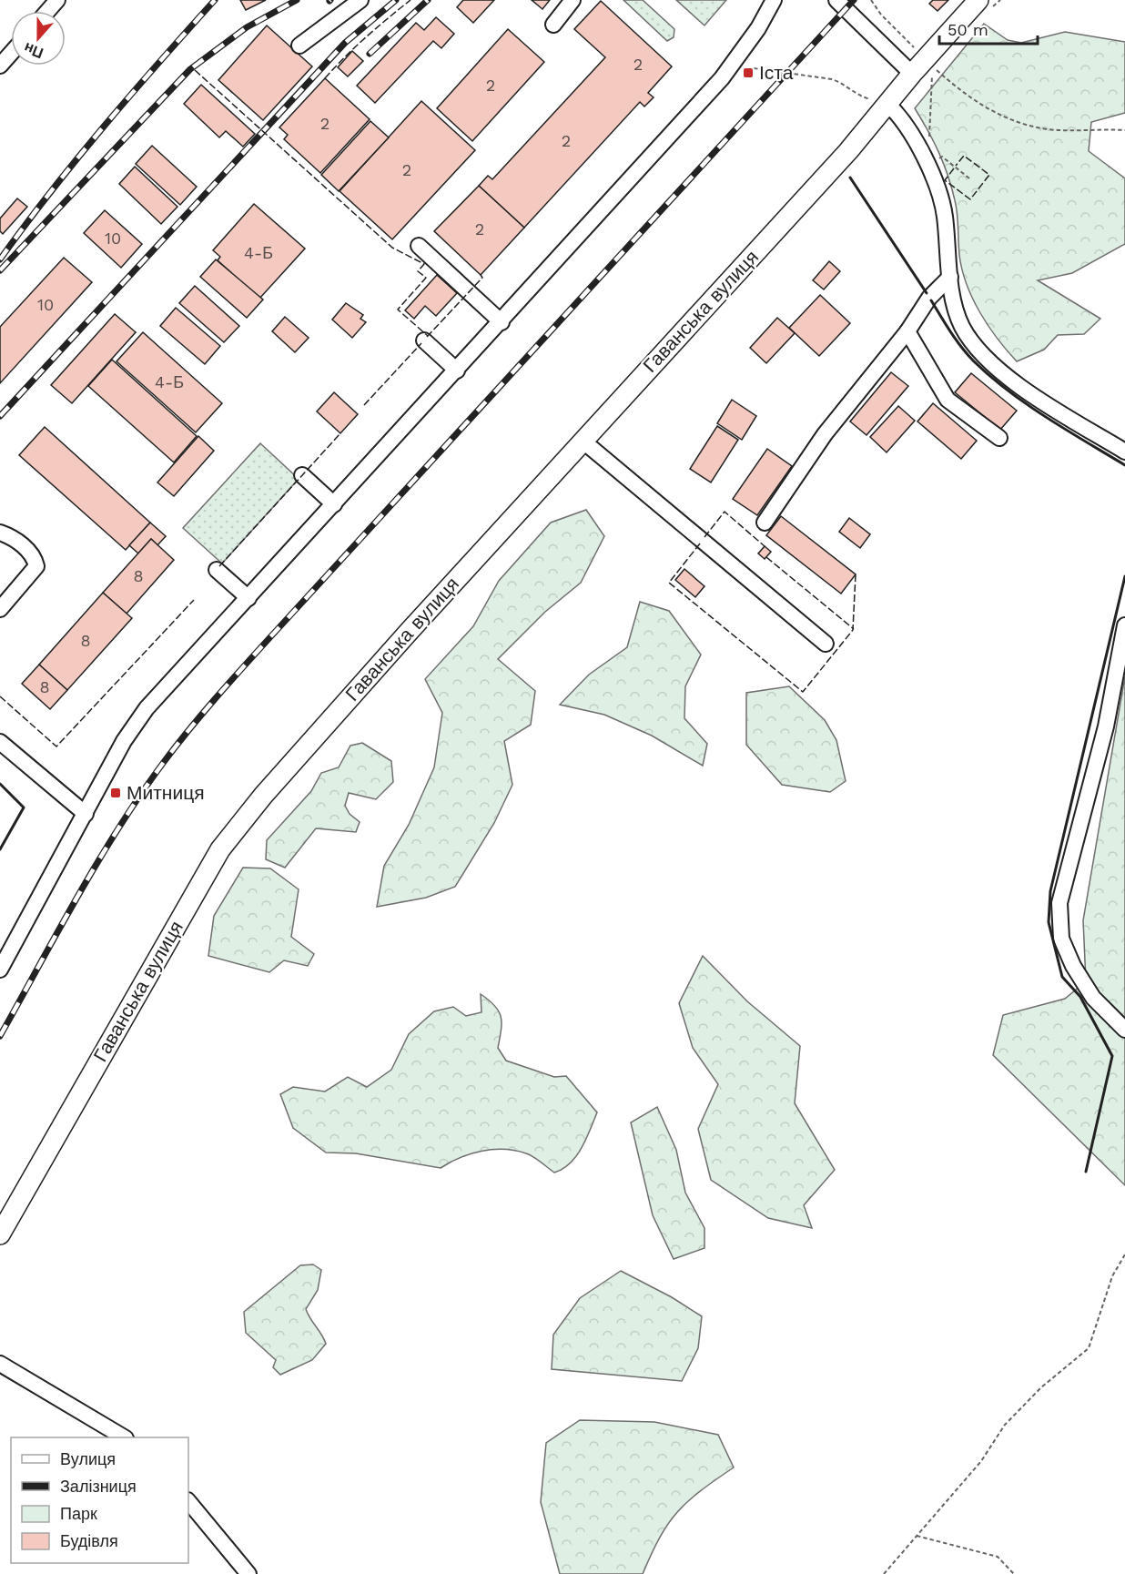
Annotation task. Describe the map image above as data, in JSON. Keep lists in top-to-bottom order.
{
  "streets": {
    "main road": ["Гаванська вулиця"]
  },
  "places": {
    "transit": ["Іста", "Митниця"]
  },
  "house_numbers": [
    "2",
    "2",
    "2",
    "2",
    "2",
    "2",
    "10",
    "4-Б",
    "10",
    "4-Б",
    "8",
    "8",
    "8"
  ],
  "legend": [
    "Вулиця",
    "Залізниця",
    "Парк",
    "Будівля"
  ],
  "scale_bar": "50 m",
  "north": "bottom"
}
